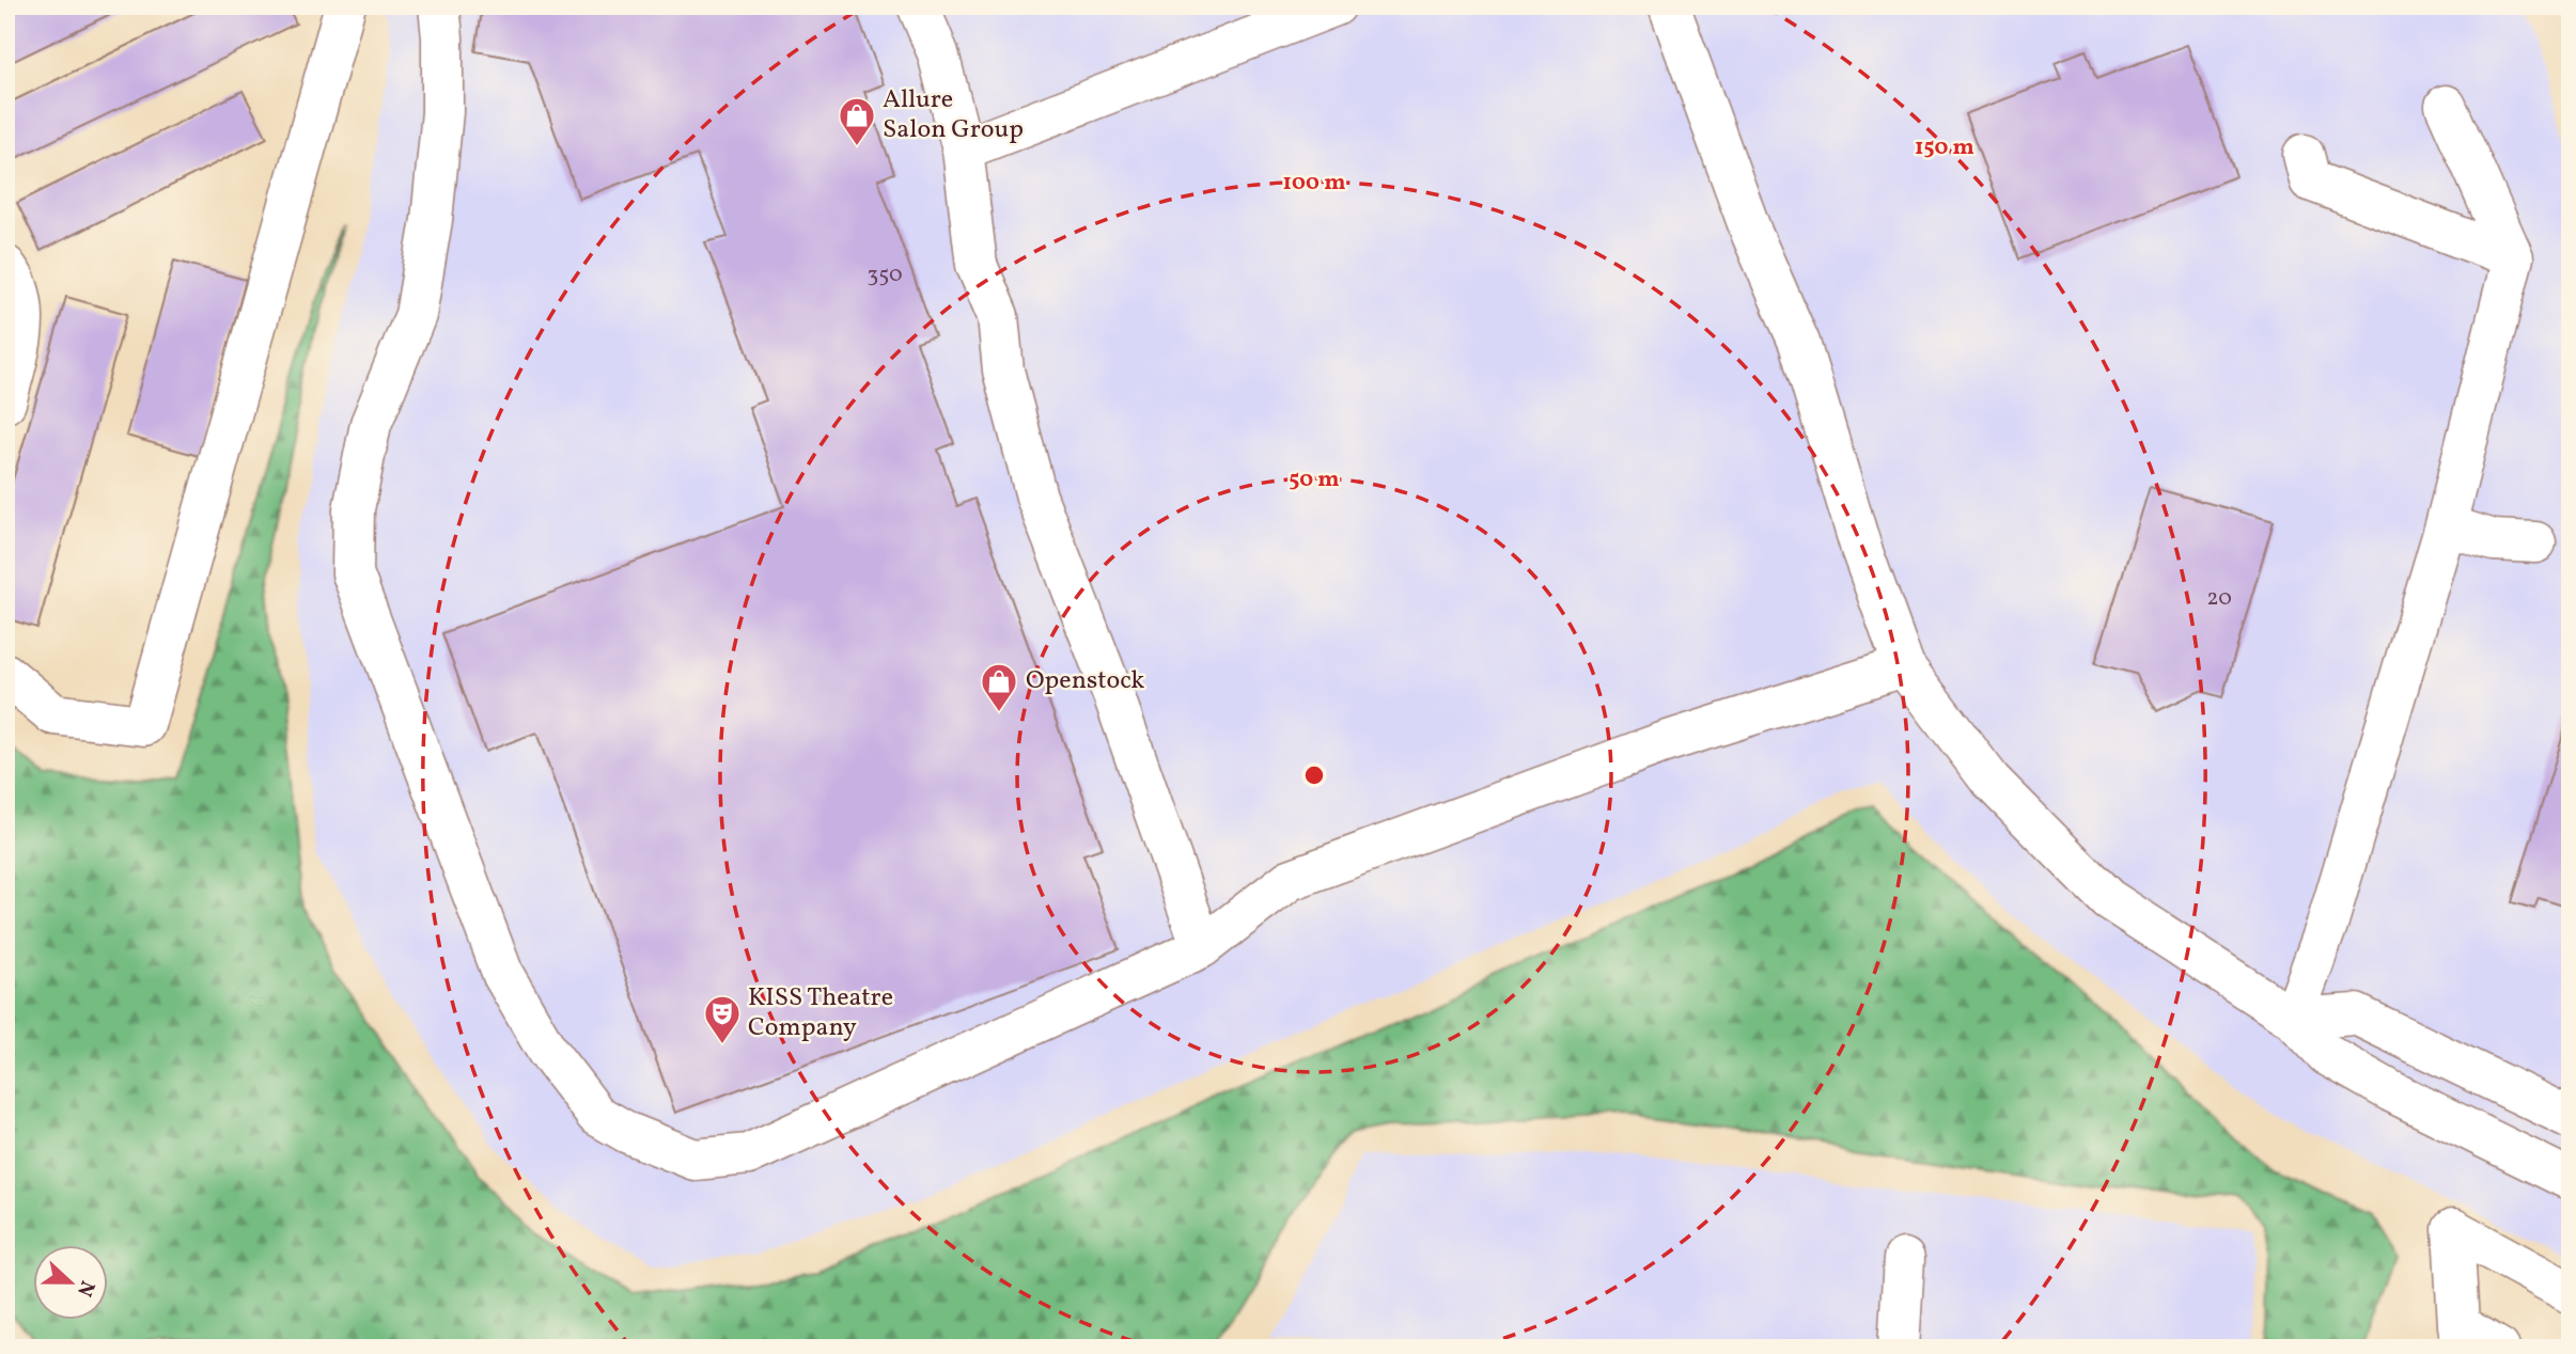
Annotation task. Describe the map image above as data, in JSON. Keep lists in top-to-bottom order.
{
  "places": {
    "shop": ["Allure Salon Group", "Openstock"],
    "theatre": ["KISS Theatre Company"]
  },
  "house_numbers": ["350", "20"],
  "north": "right",
  "rings": ["150 m", "100 m", "50 m"]
}
